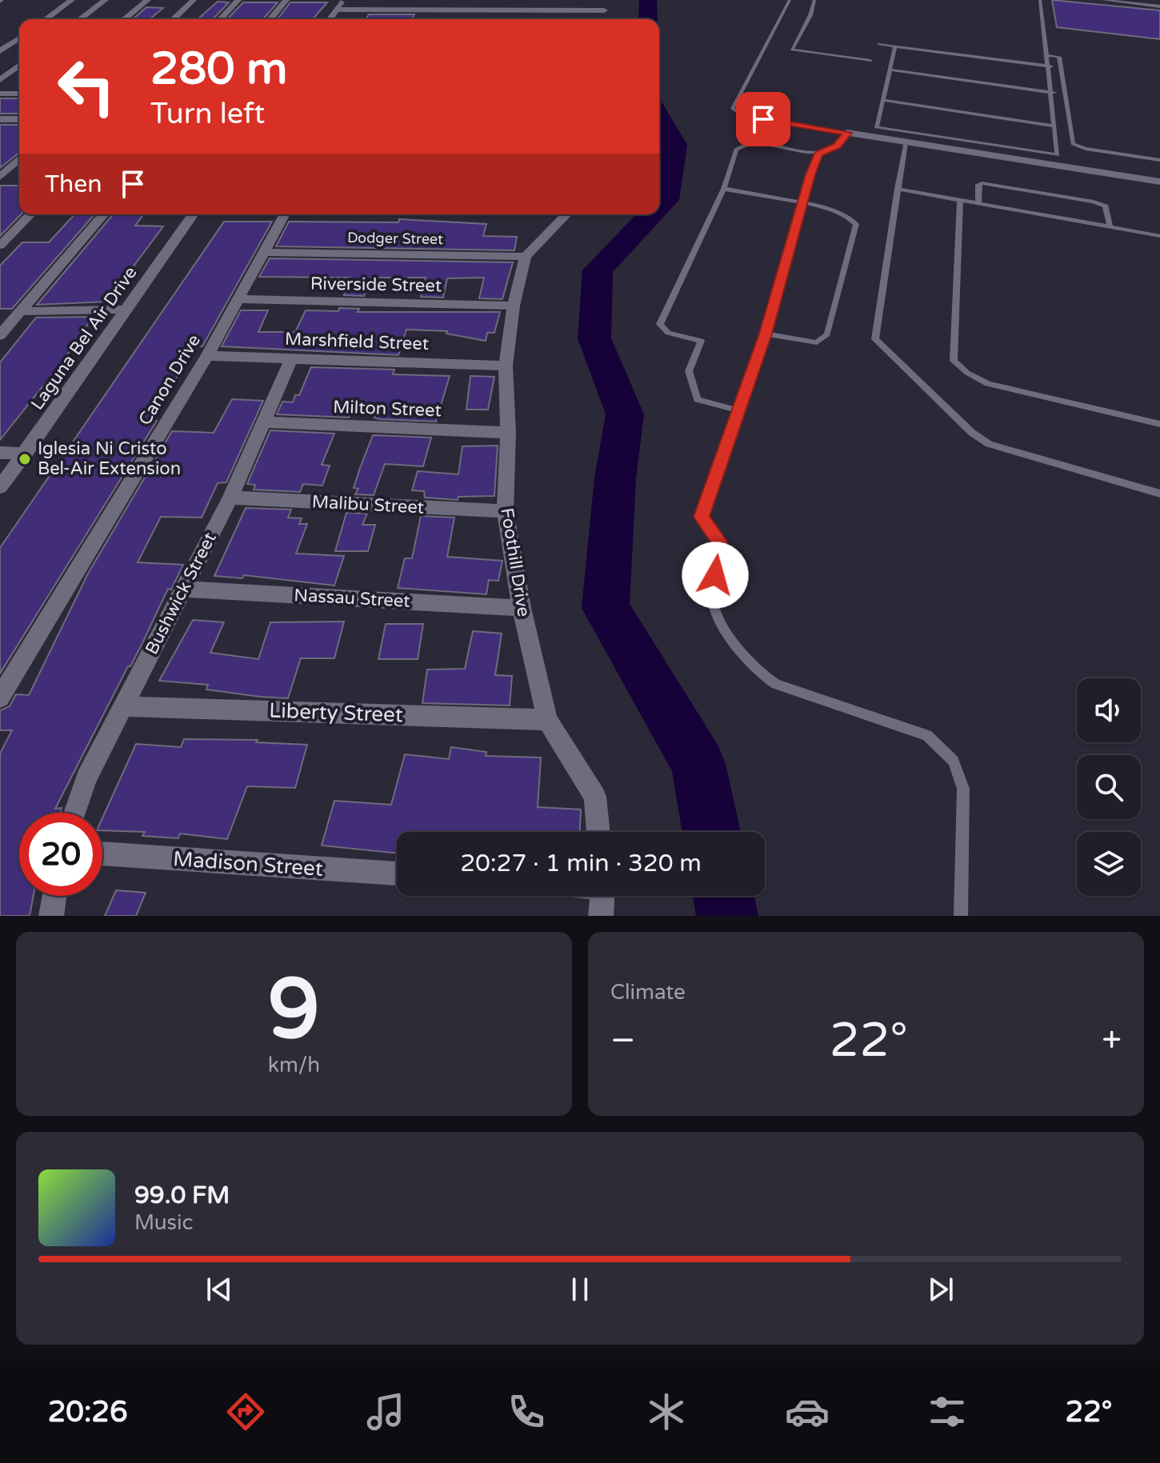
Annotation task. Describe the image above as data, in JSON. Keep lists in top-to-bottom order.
{
  "streets": {
    "street": [
      "Dodger Street",
      "Riverside Street",
      "Laguna Bel Air Drive",
      "Marshfield Street",
      "Canon Drive",
      "Milton Street",
      "Malibu Street",
      "Foothill Drive",
      "Bushwick Street",
      "Nassau Street",
      "Liberty Street",
      "Madison Street"
    ]
  },
  "crossings": [
    ["Dodger Street", "Canon Drive"],
    ["Dodger Street", "Foothill Drive"],
    ["Riverside Street", "Canon Drive"],
    ["Riverside Street", "Foothill Drive"],
    ["Marshfield Street", "Canon Drive"],
    ["Marshfield Street", "Foothill Drive"],
    ["Marshfield Street", "Bushwick Street"],
    ["Milton Street", "Foothill Drive"],
    ["Milton Street", "Bushwick Street"],
    ["Malibu Street", "Foothill Drive"],
    ["Malibu Street", "Bushwick Street"],
    ["Foothill Drive", "Nassau Street"],
    ["Foothill Drive", "Liberty Street"],
    ["Bushwick Street", "Nassau Street"],
    ["Bushwick Street", "Liberty Street"]
  ],
  "places": ["Iglesia Ni Cristo Bel-Air Extension"],
  "page": {
    "turn": ["280 m", "Turn left"],
    "then": "Then",
    "limit": "20",
    "trip": "20:27 · 1 min · 320 m",
    "tile": [
      ["9", "km/h"],
      "Climate"
    ],
    "heat": ["−", "22°", "+"],
    "song": ["99.0 FM", "Music"],
    "tabs": ["20:26", "22°"]
  }
}
